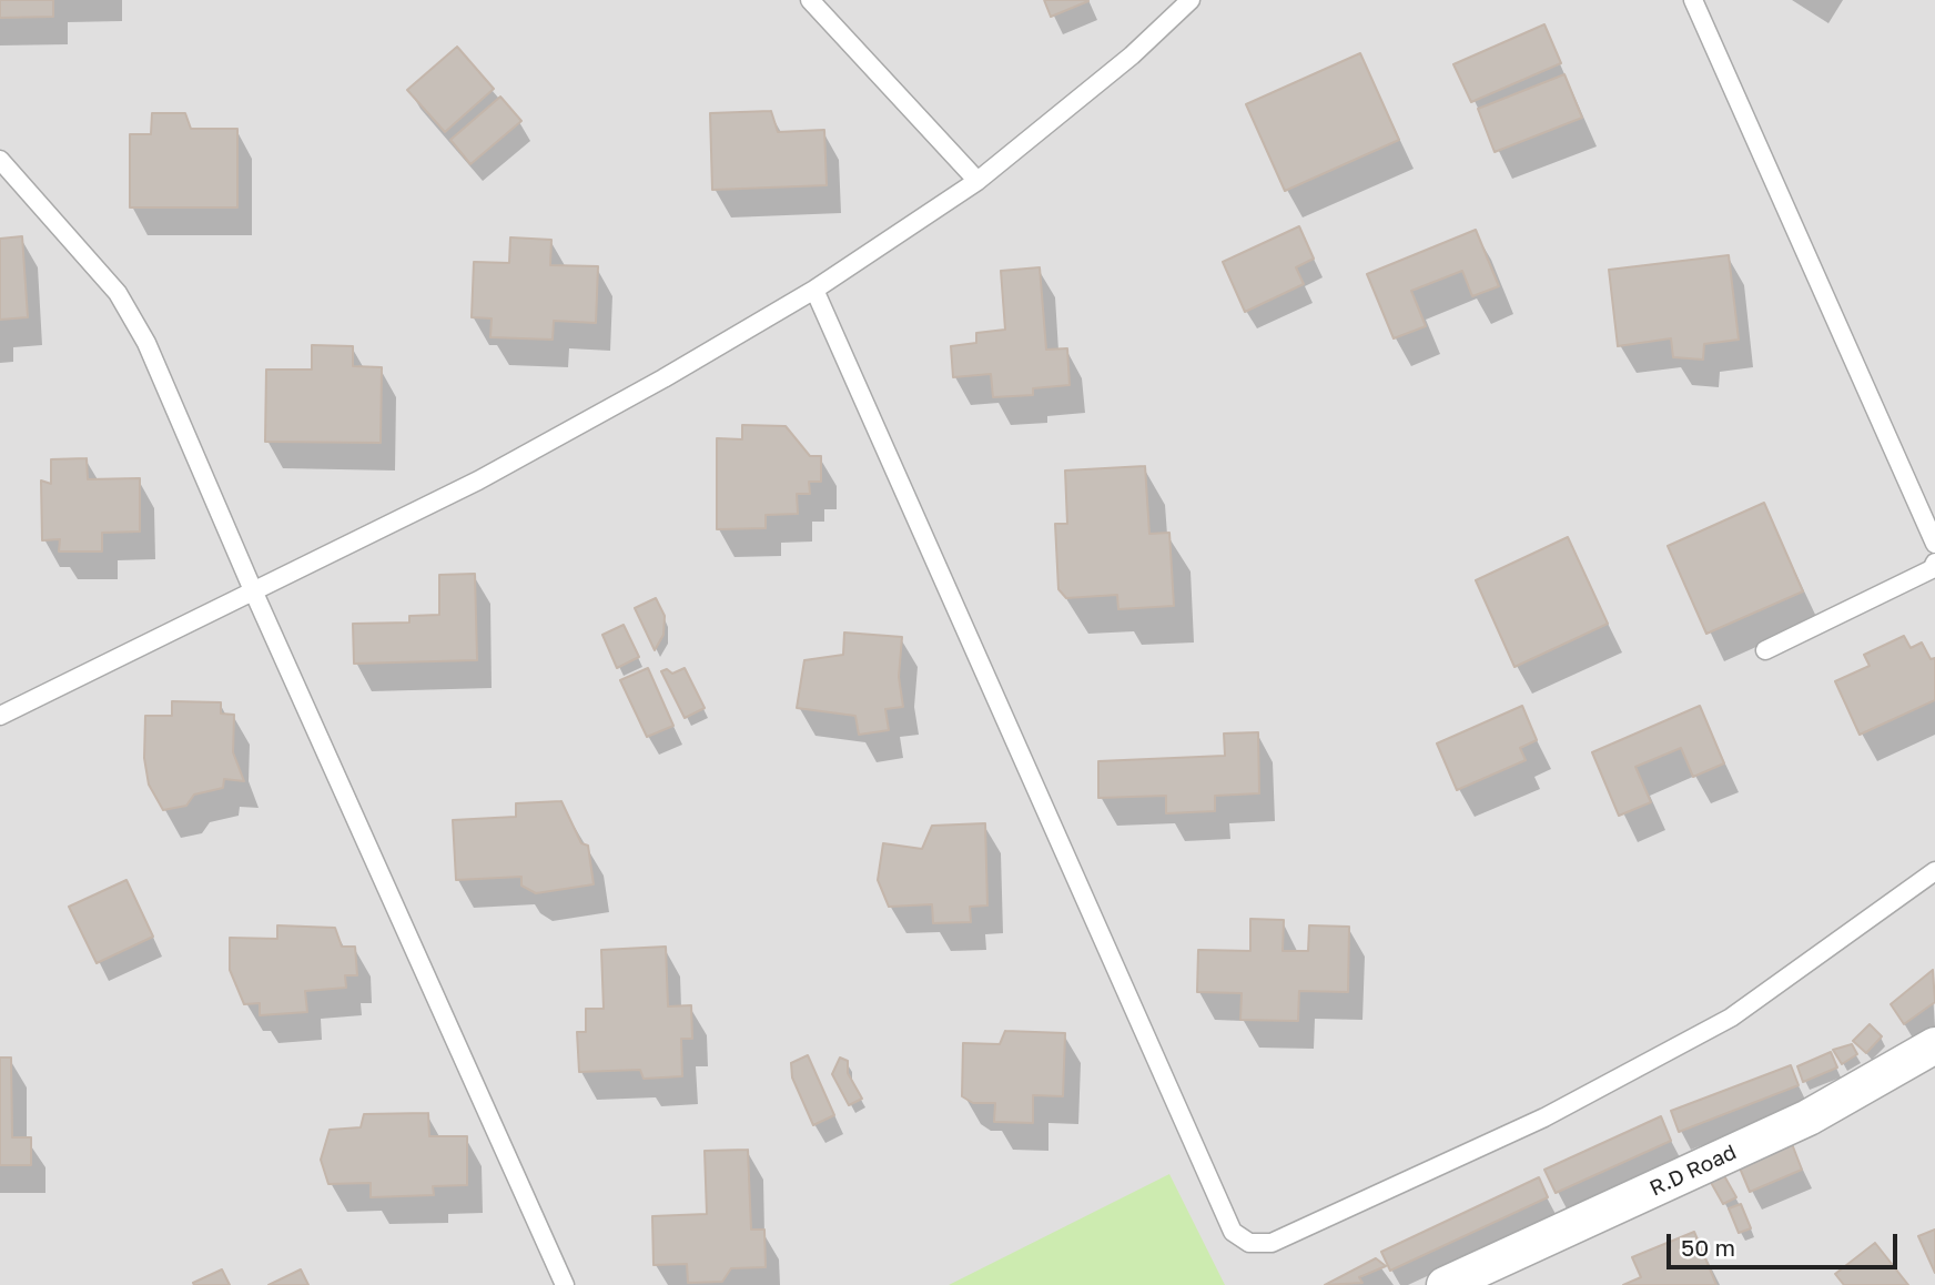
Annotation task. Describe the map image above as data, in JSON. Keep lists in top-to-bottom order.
{
  "streets": {
    "street": ["R.D Road"]
  },
  "scale_bar": "50 m"
}
